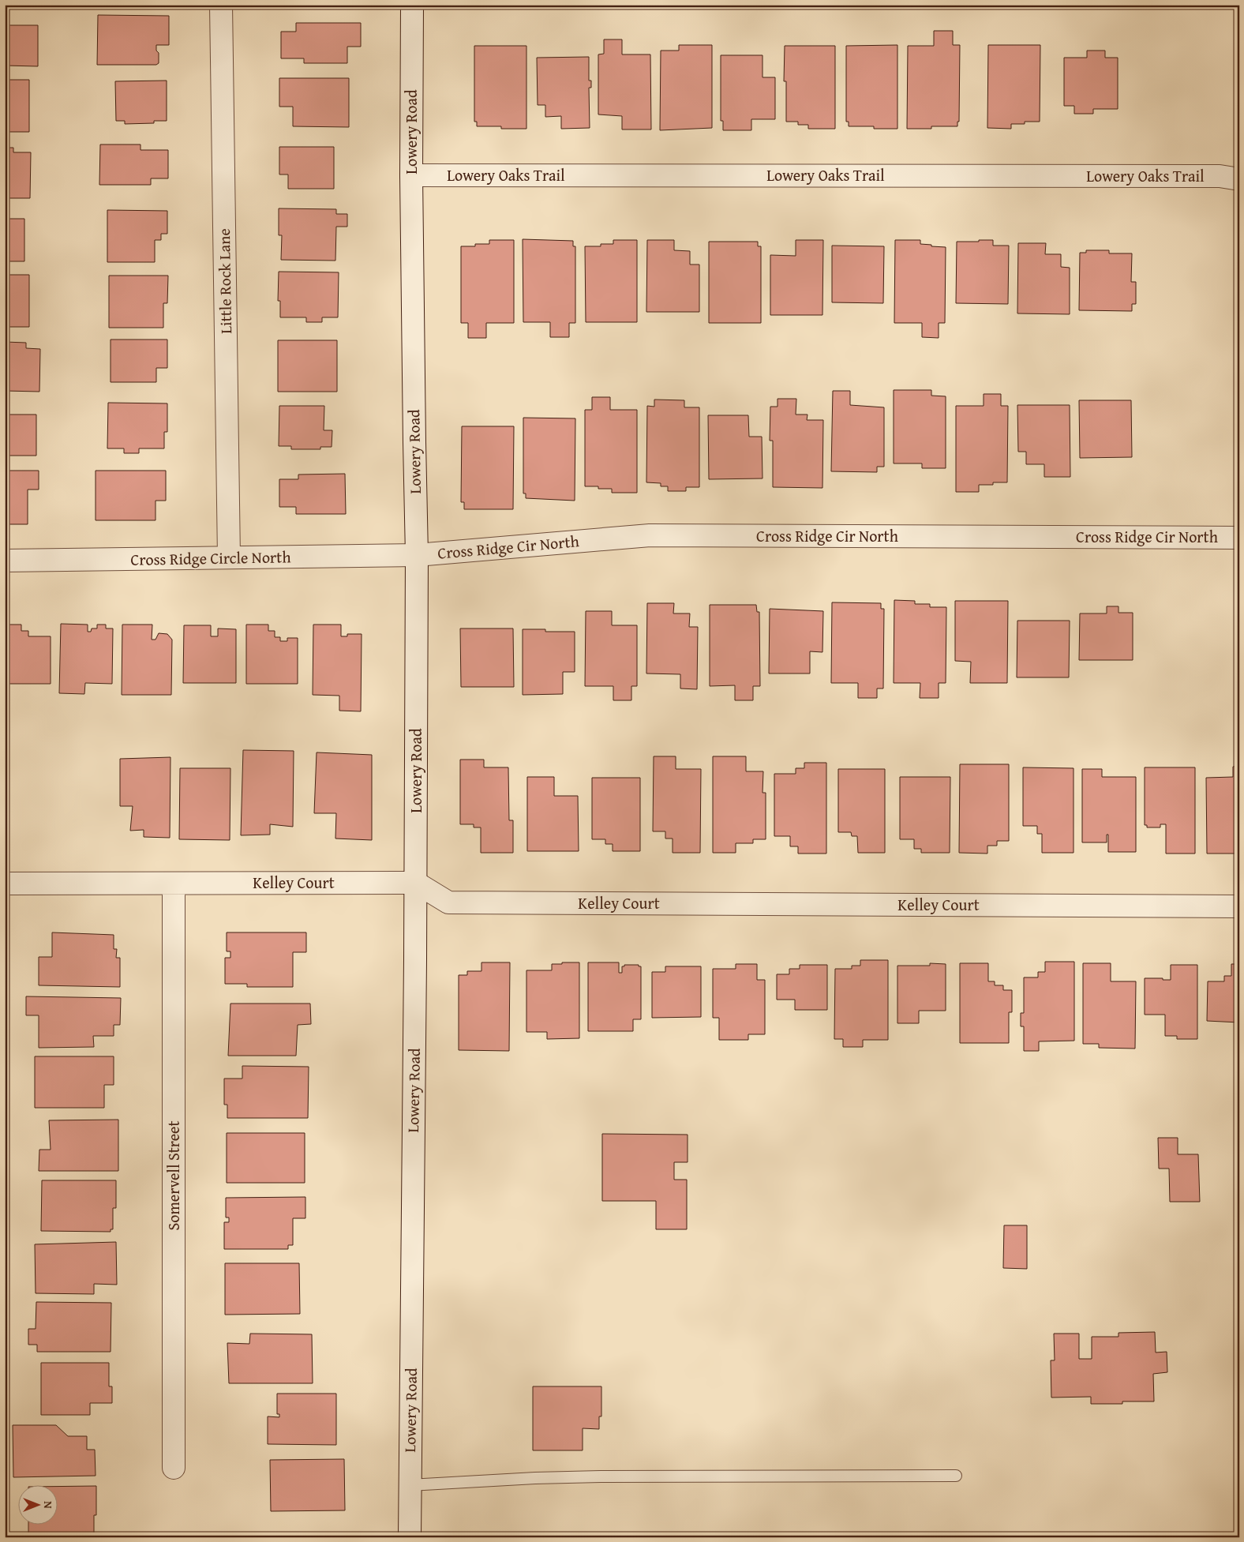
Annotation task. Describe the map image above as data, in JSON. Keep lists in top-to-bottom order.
{
  "streets": {
    "street": [
      "Lowery Road",
      "Lowery Oaks Trail",
      "Little Rock Lane",
      "Cross Ridge Cir North",
      "Cross Ridge Circle North",
      "Kelley Court",
      "Somervell Street"
    ]
  },
  "crossings": [
    ["Lowery Road", "Lowery Oaks Trail"],
    ["Lowery Road", "Cross Ridge Cir North"],
    ["Lowery Road", "Cross Ridge Circle North"],
    ["Lowery Road", "Kelley Court"],
    ["Little Rock Lane", "Cross Ridge Circle North"],
    ["Cross Ridge Cir North", "Cross Ridge Circle North"],
    ["Kelley Court", "Somervell Street"]
  ],
  "north": "right"
}
